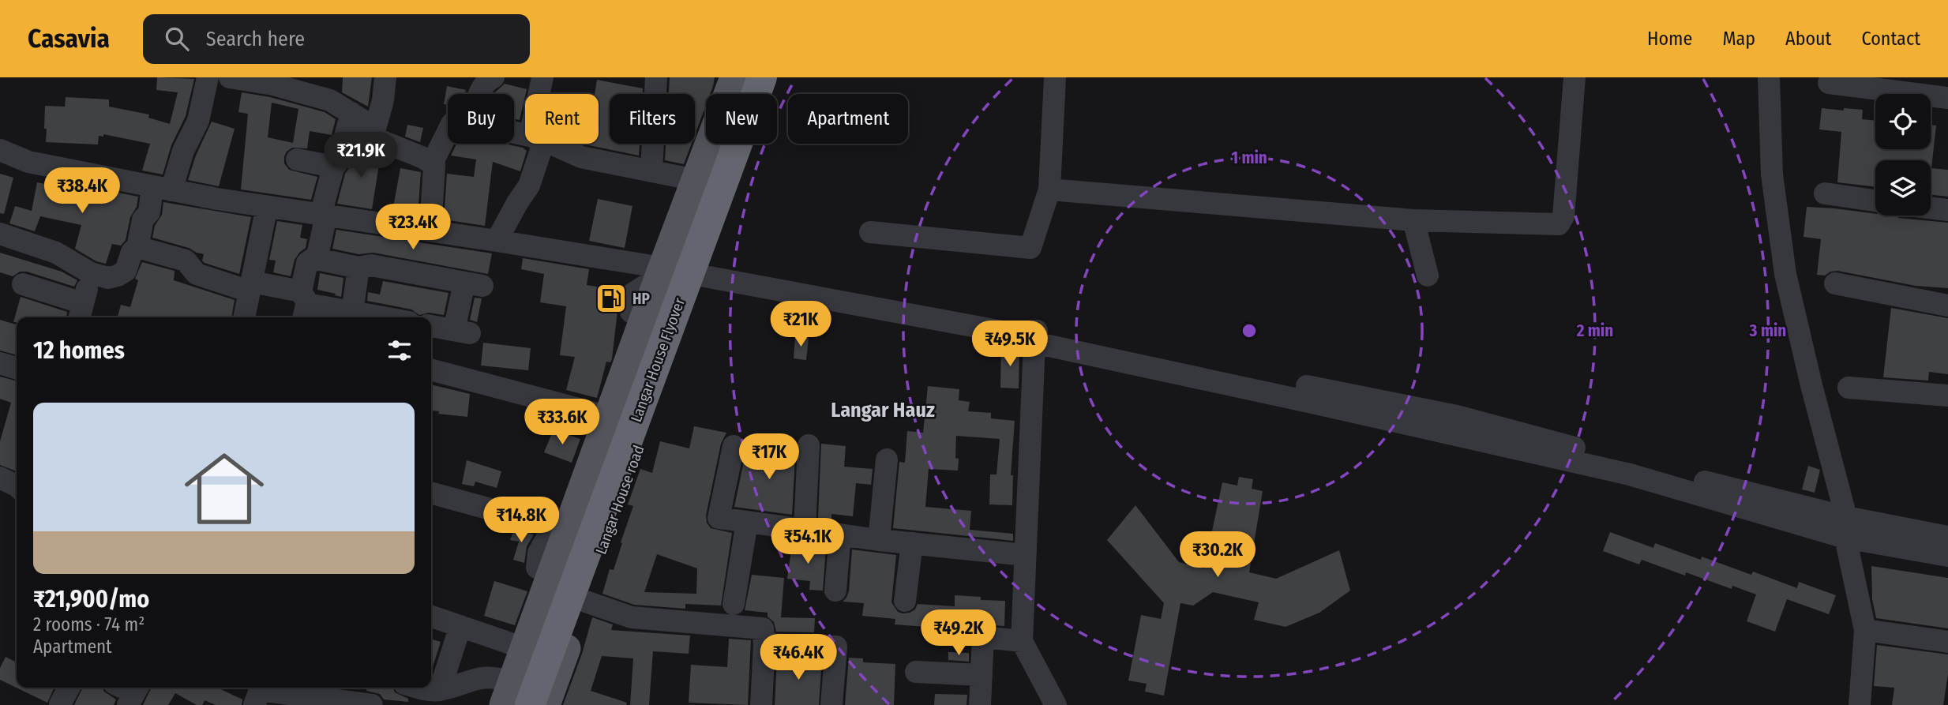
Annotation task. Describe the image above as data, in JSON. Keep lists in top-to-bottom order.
{
  "streets": {
    "highway": ["Langar House Flyover"],
    "main road": ["Langar House road"]
  },
  "districts": ["Langar Hauz"],
  "places": {
    "fuel station": ["HP"]
  },
  "page": {
    "header": "Casavia",
    "search": "Search here",
    "nav": [
      "Home",
      "Map",
      "About",
      "Contact"
    ],
    "chip": [
      "Buy",
      "Rent",
      "Filters",
      "New",
      "Apartment"
    ],
    "price": [
      "₹21.9K",
      "₹38.4K",
      "₹23.4K",
      "₹21K",
      "₹49.5K",
      "₹33.6K",
      "₹17K",
      "₹14.8K",
      "₹54.1K",
      "₹30.2K",
      "₹49.2K",
      "₹46.4K"
    ],
    "heading": "12 homes",
    "list": [
      {
        "name": "₹21,900/mo",
        "note": "2 rooms · 74 m² · Apartment"
      }
    ]
  },
  "rings": ["1 min", "2 min", "3 min"]
}
